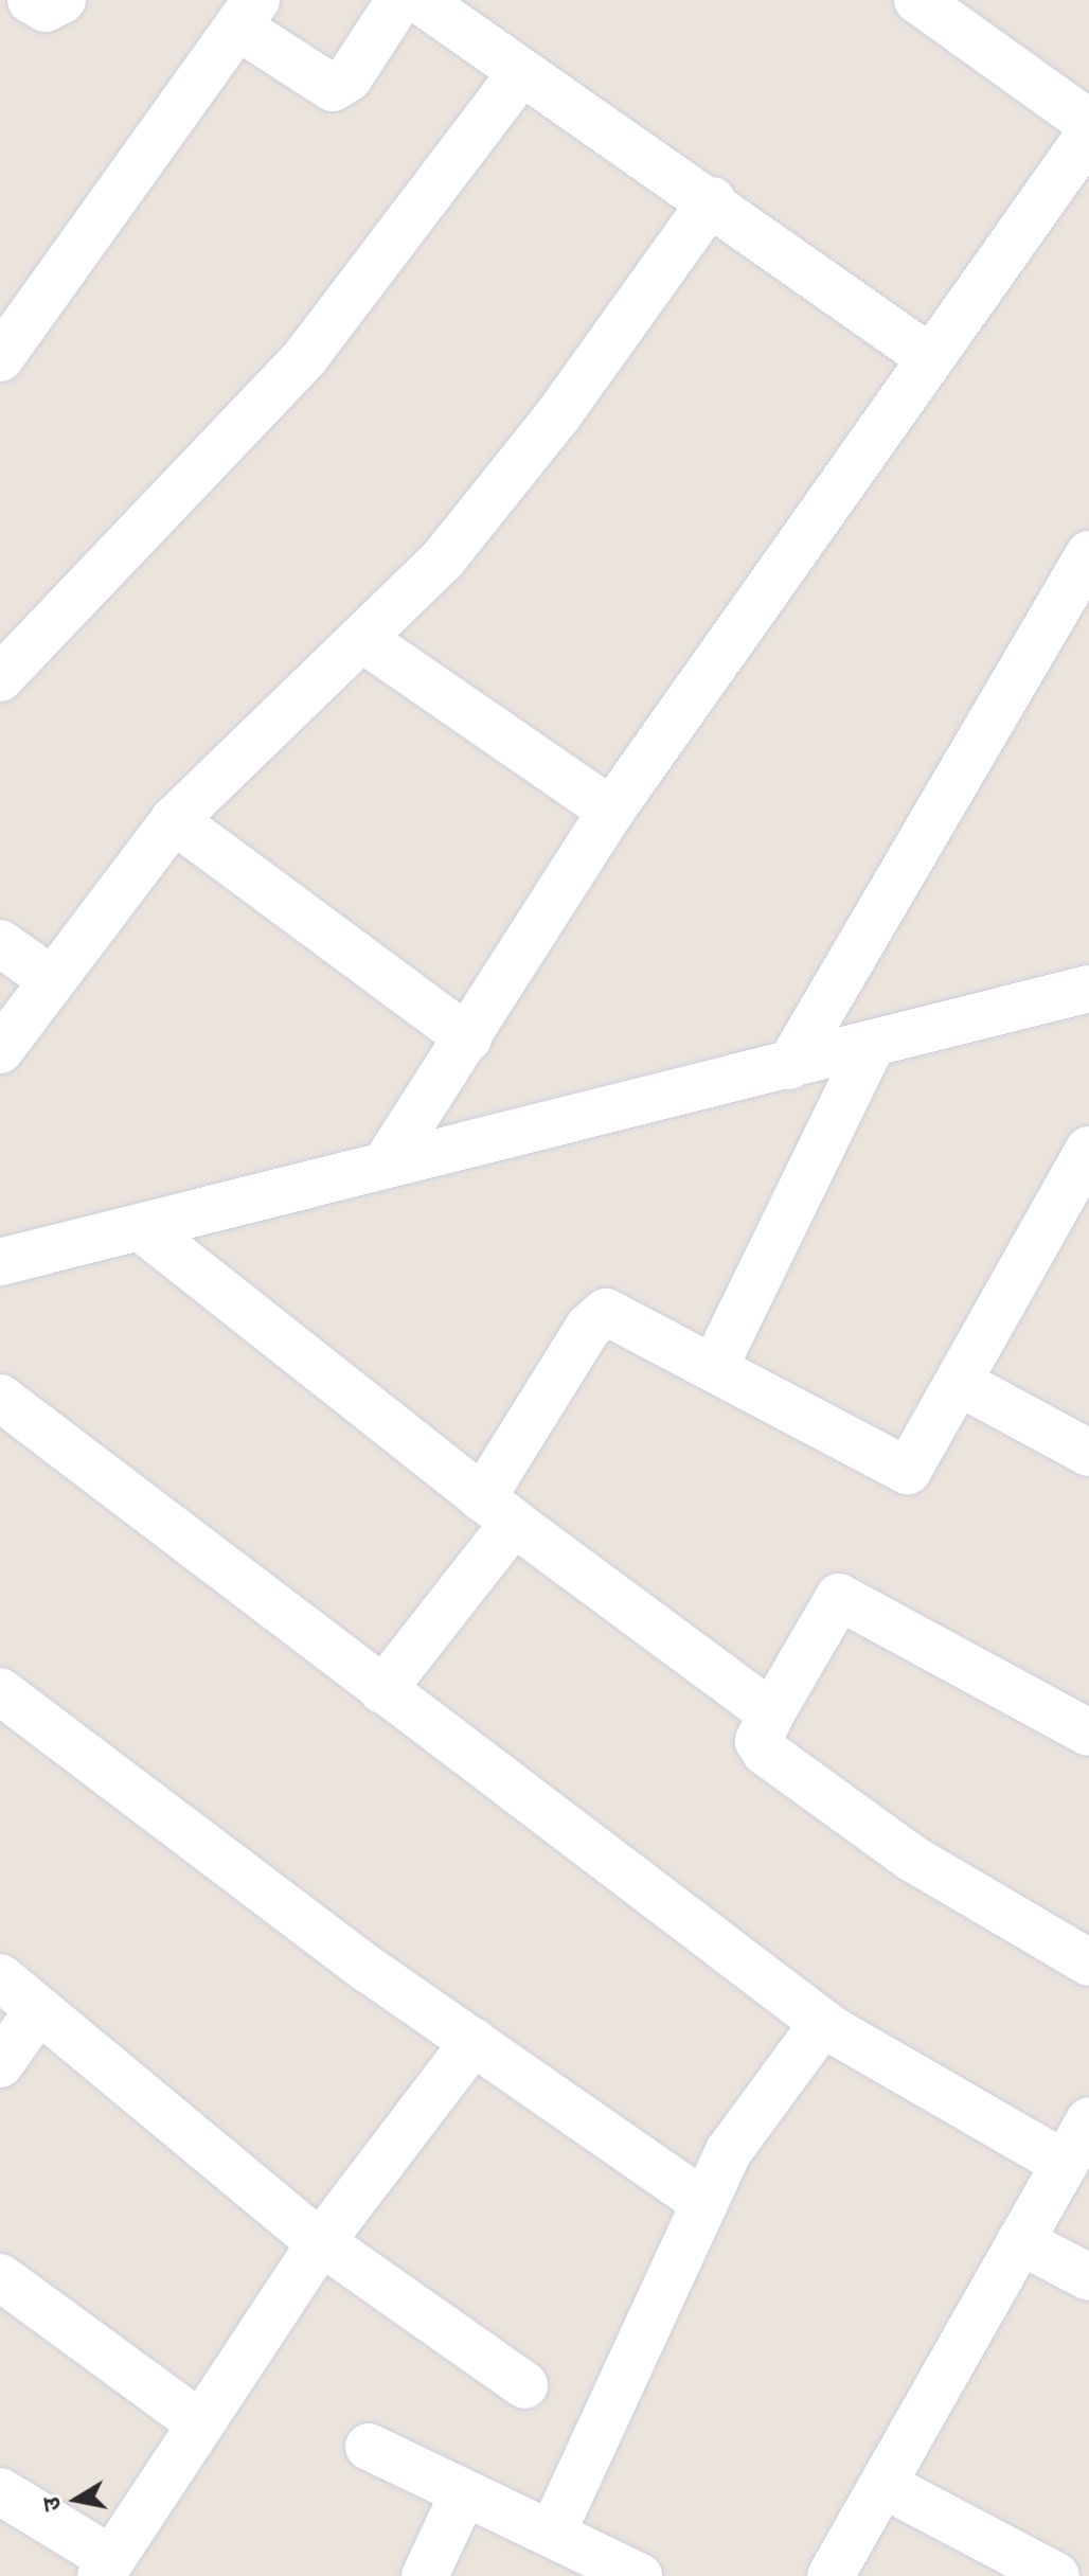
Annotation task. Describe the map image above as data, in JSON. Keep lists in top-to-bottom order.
{
  "north": "left"
}
